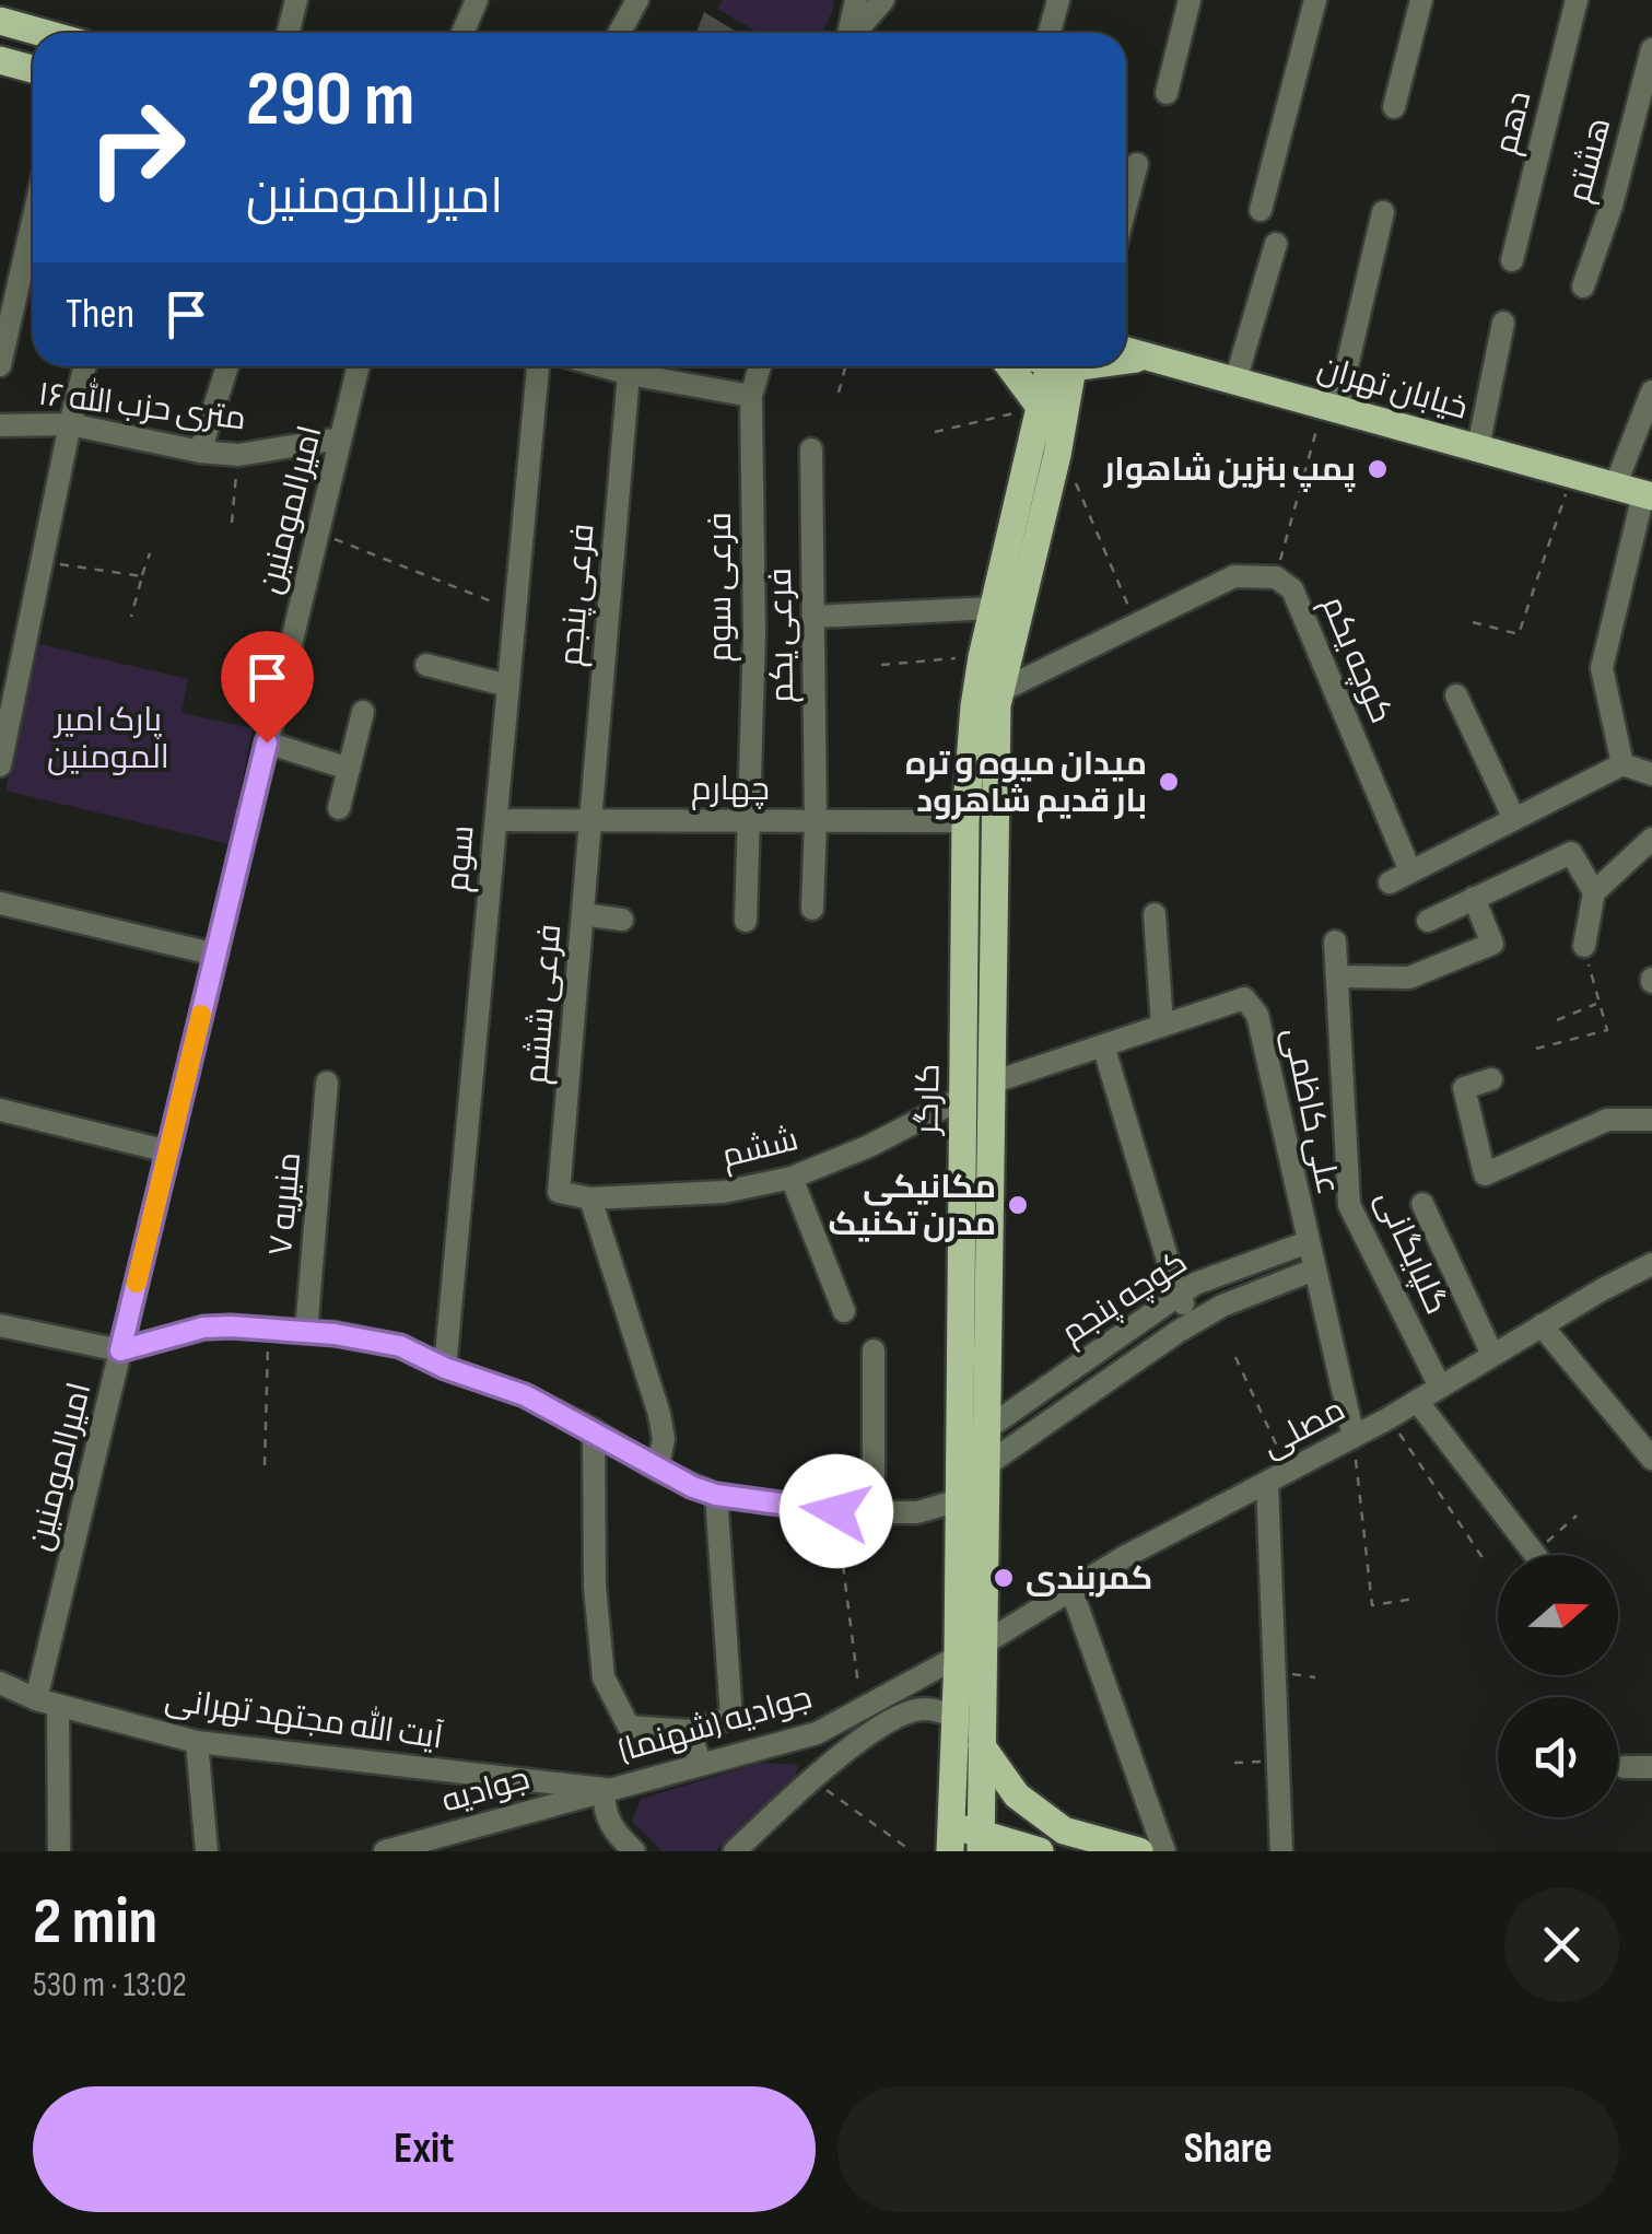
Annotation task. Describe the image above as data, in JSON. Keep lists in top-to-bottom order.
{
  "streets": {
    "main road": ["خیابان تهران", "کارگر"],
    "street": [
      "دهم",
      "هشتم",
      "۱۶ متری حزب الله",
      "امیرالمومنین",
      "فرعی سوم",
      "فرعی پنجم",
      "فرعی یکم",
      "کوچه یکم",
      "چهارم",
      "سوم",
      "فرعی ششم",
      "علی کاظمی",
      "ششم",
      "منیریه ۷",
      "گلپایگانی",
      "کوچه پنجم",
      "مصلی",
      "آیت الله مجتهد تهرانی",
      "جوادیه (شهنما)",
      "جوادیه"
    ]
  },
  "crossings": [
    ["۱۶ متری حزب الله", "امیرالمومنین"],
    ["امیرالمومنین", "آیت الله مجتهد تهرانی"],
    ["فرعی سوم", "چهارم"],
    ["فرعی پنجم", "چهارم"],
    ["فرعی پنجم", "فرعی ششم"],
    ["فرعی یکم", "چهارم"],
    ["کوچه یکم", "کارگر"],
    ["چهارم", "سوم"],
    ["چهارم", "فرعی ششم"],
    ["چهارم", "کارگر"],
    ["فرعی ششم", "ششم"],
    ["کارگر", "علی کاظمی"],
    ["کارگر", "ششم"],
    ["کارگر", "کوچه پنجم"],
    ["کارگر", "مصلی"],
    ["کارگر", "جوادیه (شهنما)"],
    ["علی کاظمی", "کوچه پنجم"],
    ["علی کاظمی", "مصلی"],
    ["گلپایگانی", "مصلی"],
    ["آیت الله مجتهد تهرانی", "جوادیه (شهنما)"],
    ["آیت الله مجتهد تهرانی", "جوادیه"],
    ["جوادیه (شهنما)", "جوادیه"]
  ],
  "parks": ["پارک امیر المومنین"],
  "places": [
    "پمپ بنزین شاهوار",
    "میدان میوه و تره بار قدیم شاهرود",
    "مکانیکی مدرن تکنیک",
    "کمربندی"
  ],
  "north": "right",
  "page": {
    "turn": ["290 m", "امیرالمومنین"],
    "then": "Then",
    "heading": ["2 min", "530 m · 13:02"],
    "buttons": ["Exit", "Share"]
  }
}
